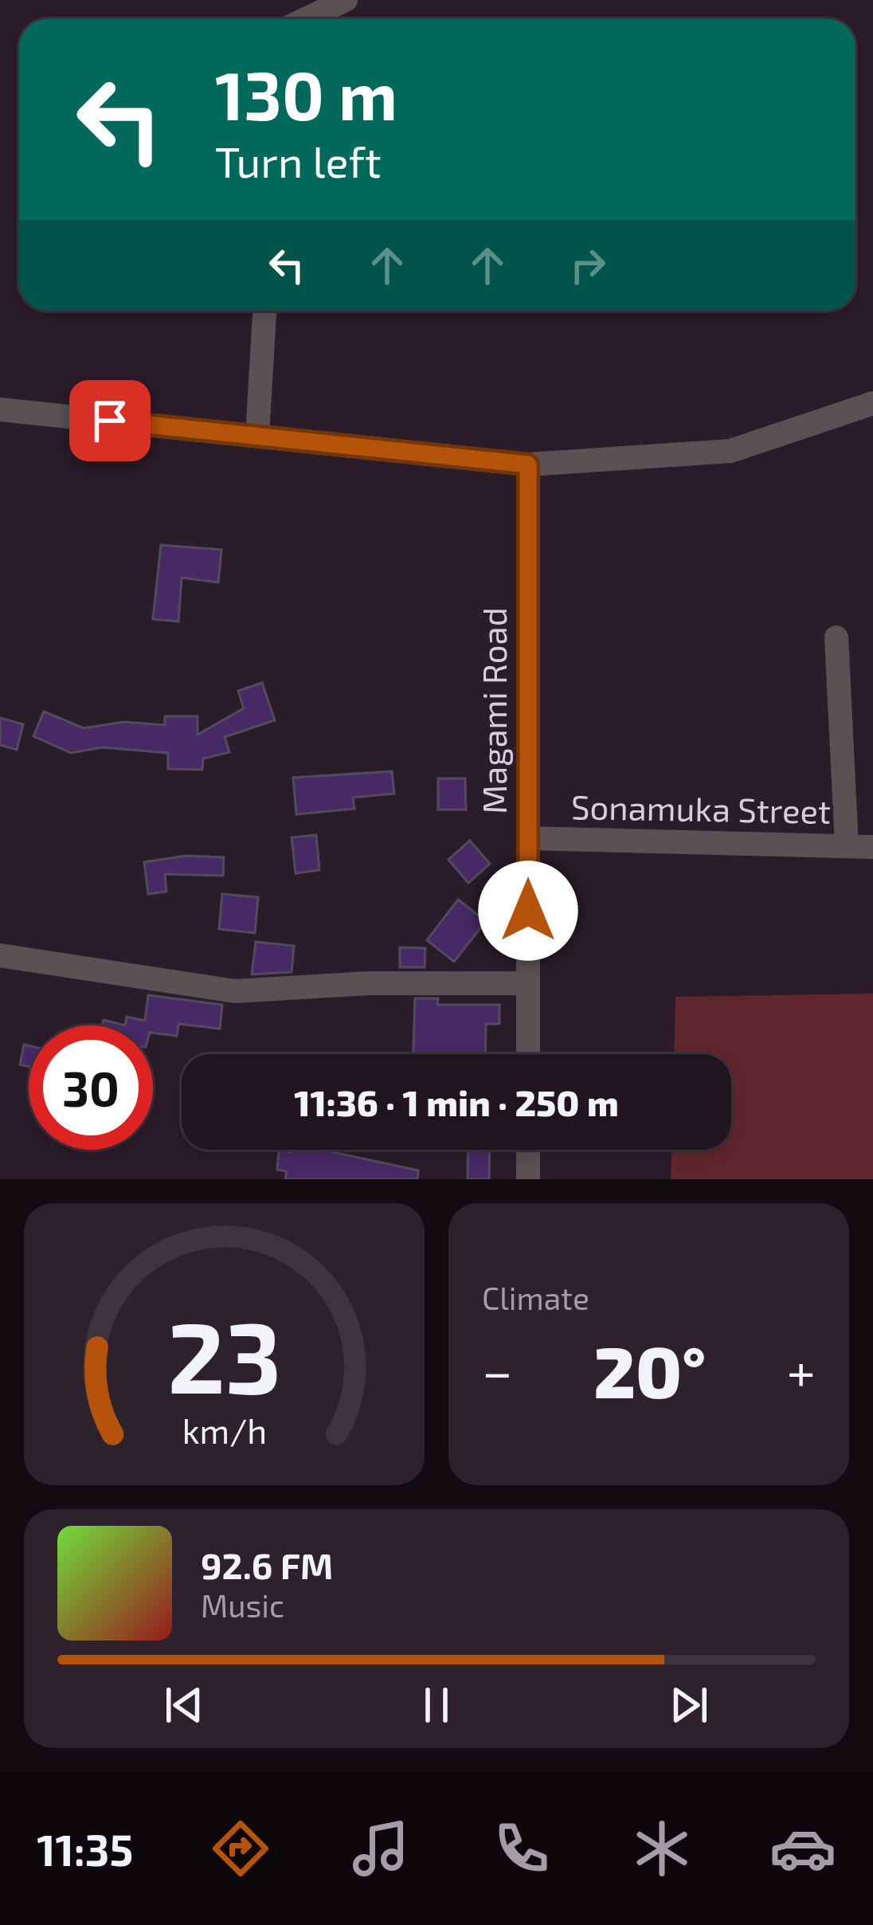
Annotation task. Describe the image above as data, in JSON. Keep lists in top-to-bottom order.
{
  "streets": {
    "street": ["Magami Road", "Sonamuka Street"]
  },
  "crossings": [
    ["Magami Road", "Sonamuka Street"]
  ],
  "page": {
    "turn": ["130 m", "Turn left"],
    "limit": "30",
    "trip": "11:36 · 1 min · 250 m",
    "tile": "Climate",
    "heat": ["−", "20°", "+"],
    "song": ["92.6 FM", "Music"],
    "tabs": "11:35",
    "gauge": ["23", "km/h"]
  }
}
